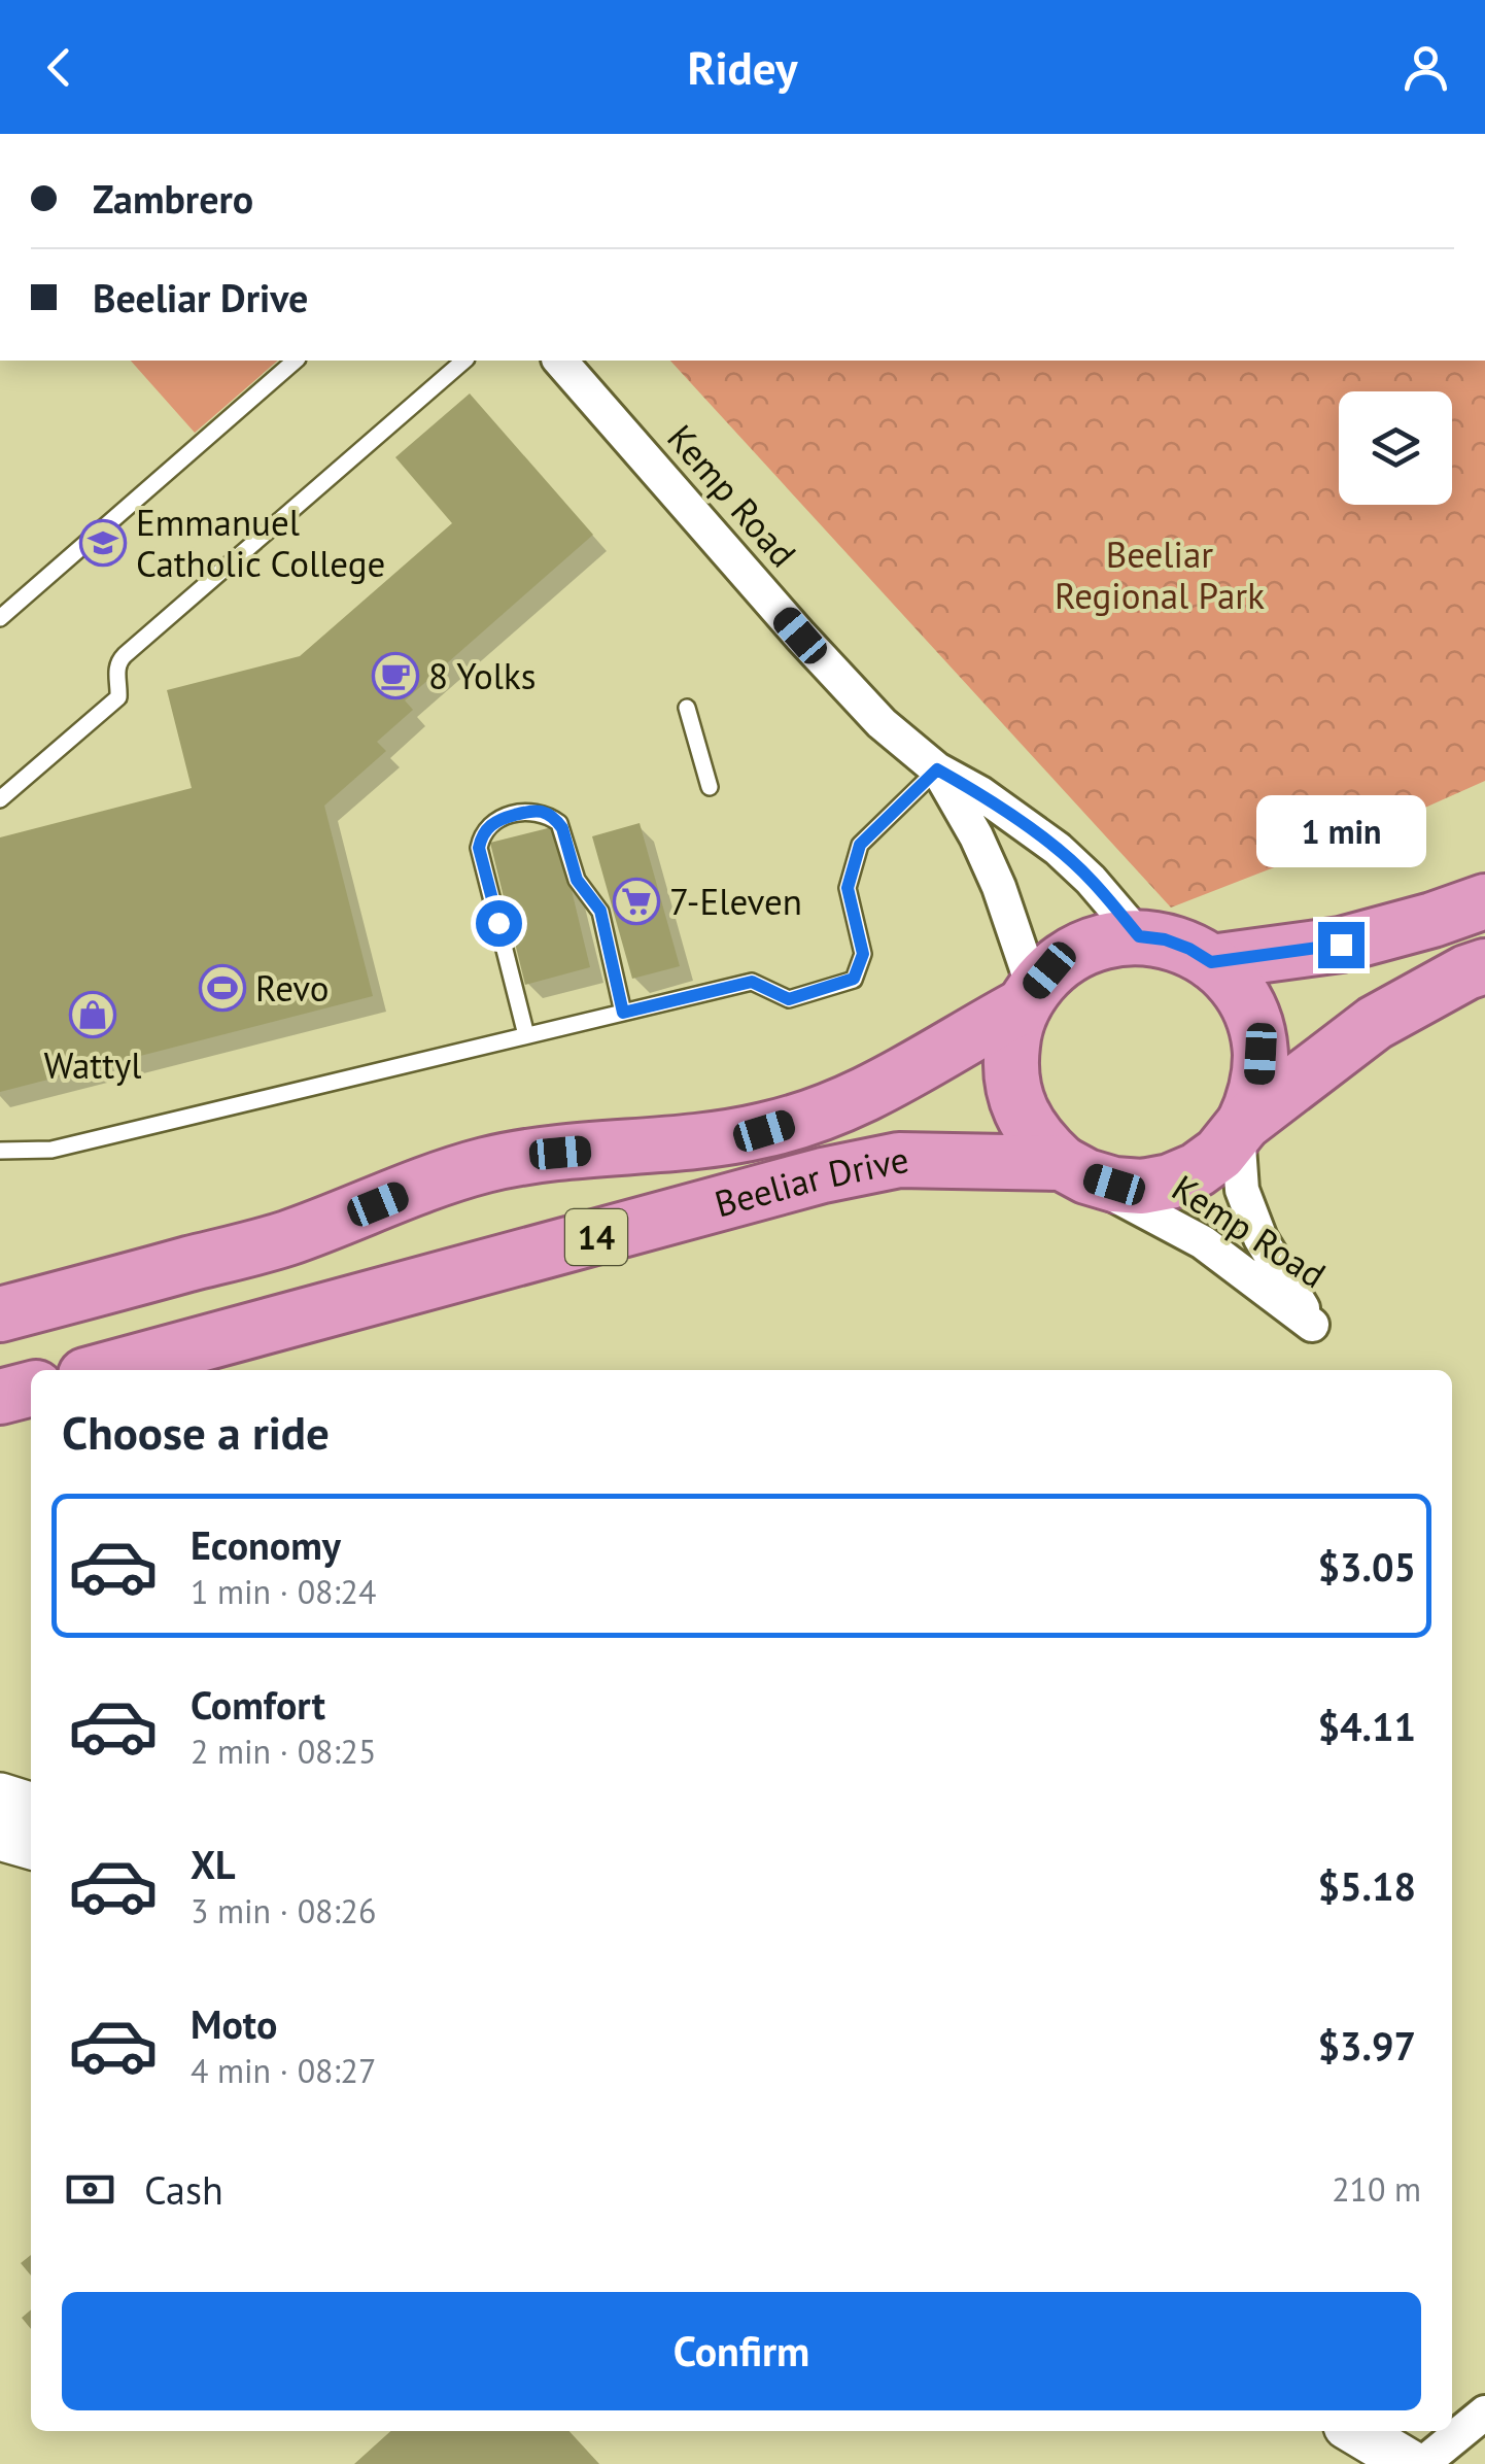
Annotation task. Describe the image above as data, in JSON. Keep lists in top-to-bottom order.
{
  "streets": {
    "highway": ["Beeliar Drive", "14"],
    "street": ["Kemp Road"]
  },
  "crossings": [
    ["Kemp Road", "Beeliar Drive"],
    ["Kemp Road", "14"],
    ["Beeliar Drive", "14"]
  ],
  "parks": ["Beeliar Regional Park"],
  "places": {
    "school or university": ["Emmanuel Catholic College"],
    "cafe": ["8 Yolks"],
    "supermarket": ["7-Eleven"],
    "sports": ["Revo"],
    "shop": ["Wattyl"]
  },
  "page": {
    "header": "Ridey",
    "banner": ["Zambrero", "Beeliar Drive"],
    "bubble": "1 min",
    "heading": "Choose a ride",
    "list": [
      {
        "name": "Economy",
        "note": "1 min · 08:24",
        "value": "$3.05"
      },
      {
        "name": "Comfort",
        "note": "2 min · 08:25",
        "value": "$4.11"
      },
      {
        "name": "XL",
        "note": "3 min · 08:26",
        "value": "$5.18"
      },
      {
        "name": "Moto",
        "note": "4 min · 08:27",
        "value": "$3.97"
      }
    ],
    "pay": ["Cash", "210 m"],
    "buttons": "Confirm"
  }
}
